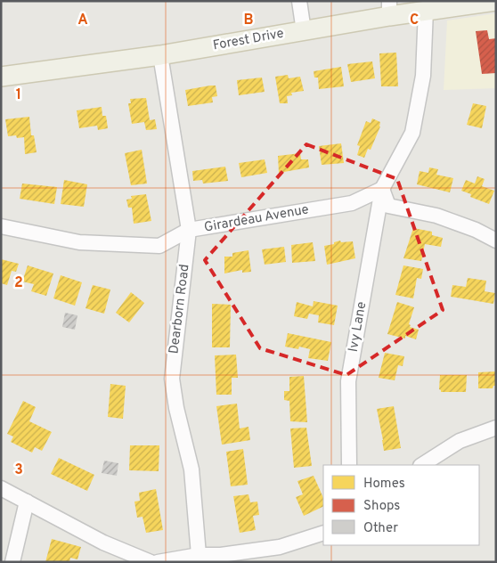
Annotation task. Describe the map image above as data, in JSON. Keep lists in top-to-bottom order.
{
  "streets": {
    "main road": ["Forest Drive"],
    "street": ["Girardeau Avenue", "Dearborn Road", "Ivy Lane"]
  },
  "crossings": [
    ["Forest Drive", "Dearborn Road"],
    ["Forest Drive", "Ivy Lane"],
    ["Girardeau Avenue", "Dearborn Road"],
    ["Girardeau Avenue", "Ivy Lane"]
  ],
  "legend": ["Homes", "Shops", "Other"],
  "grid": {
    "columns": ["A", "B", "C"],
    "rows": ["1", "2", "3"]
  }
}
